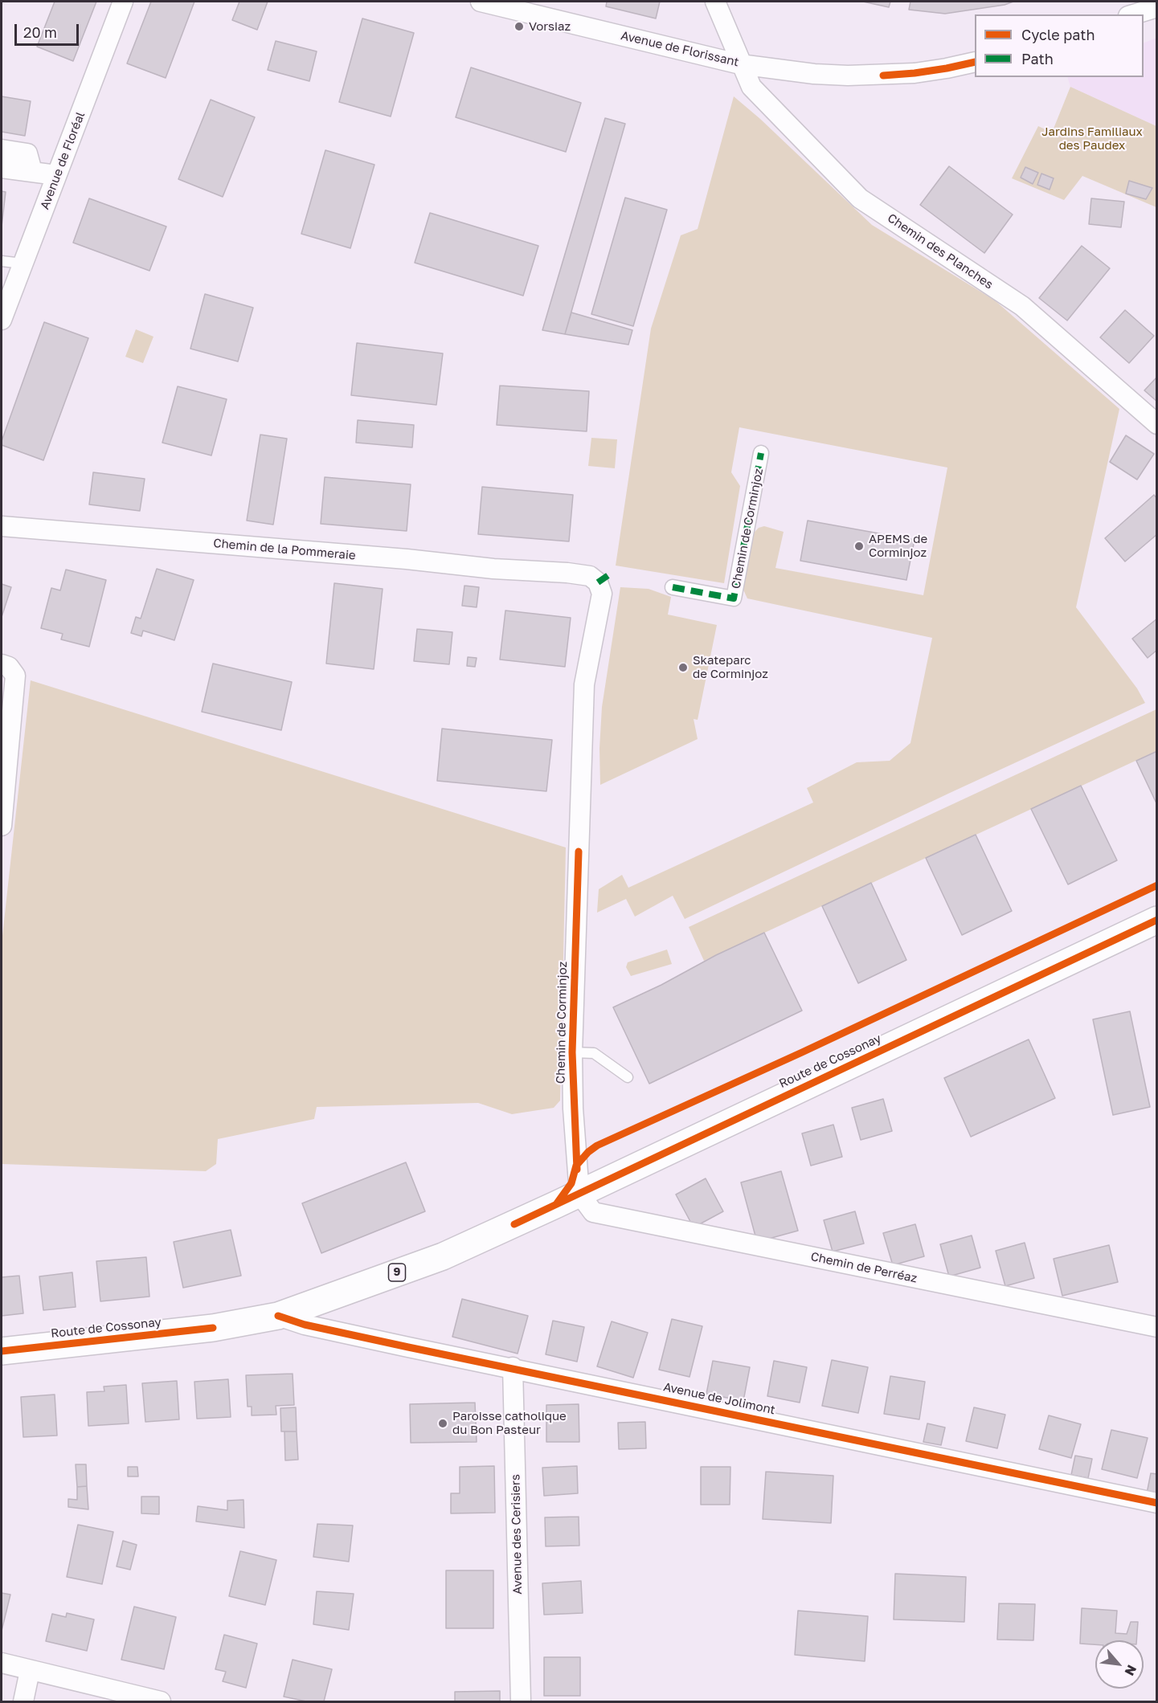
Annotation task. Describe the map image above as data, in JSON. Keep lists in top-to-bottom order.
{
  "streets": {
    "main road": ["Route de Cossonay", "9"],
    "street": [
      "Avenue de Florissant",
      "Avenue de Floréal",
      "Chemin des Planches",
      "Chemin de Corminjoz",
      "Chemin de la Pommeraie",
      "Chemin de Perréaz",
      "Avenue de Jolimont",
      "Avenue des Cerisiers"
    ]
  },
  "crossings": [
    ["Avenue de Florissant", "Chemin des Planches"],
    ["Chemin de Corminjoz", "Chemin de la Pommeraie"],
    ["Chemin de Corminjoz", "Route de Cossonay"],
    ["Chemin de Corminjoz", "Chemin de Perréaz"],
    ["Route de Cossonay", "Chemin de Perréaz"],
    ["Route de Cossonay", "Avenue de Jolimont"],
    ["Avenue de Jolimont", "Avenue des Cerisiers"]
  ],
  "parks": ["Jardins Familiaux des Paudex"],
  "places": [
    "Vorsiaz",
    "APEMS de Corminjoz",
    "Skateparc de Corminjoz",
    "Paroisse catholique du Bon Pasteur"
  ],
  "legend": ["Cycle path", "Path"],
  "scale_bar": "20 m",
  "north": "bottom right"
}
